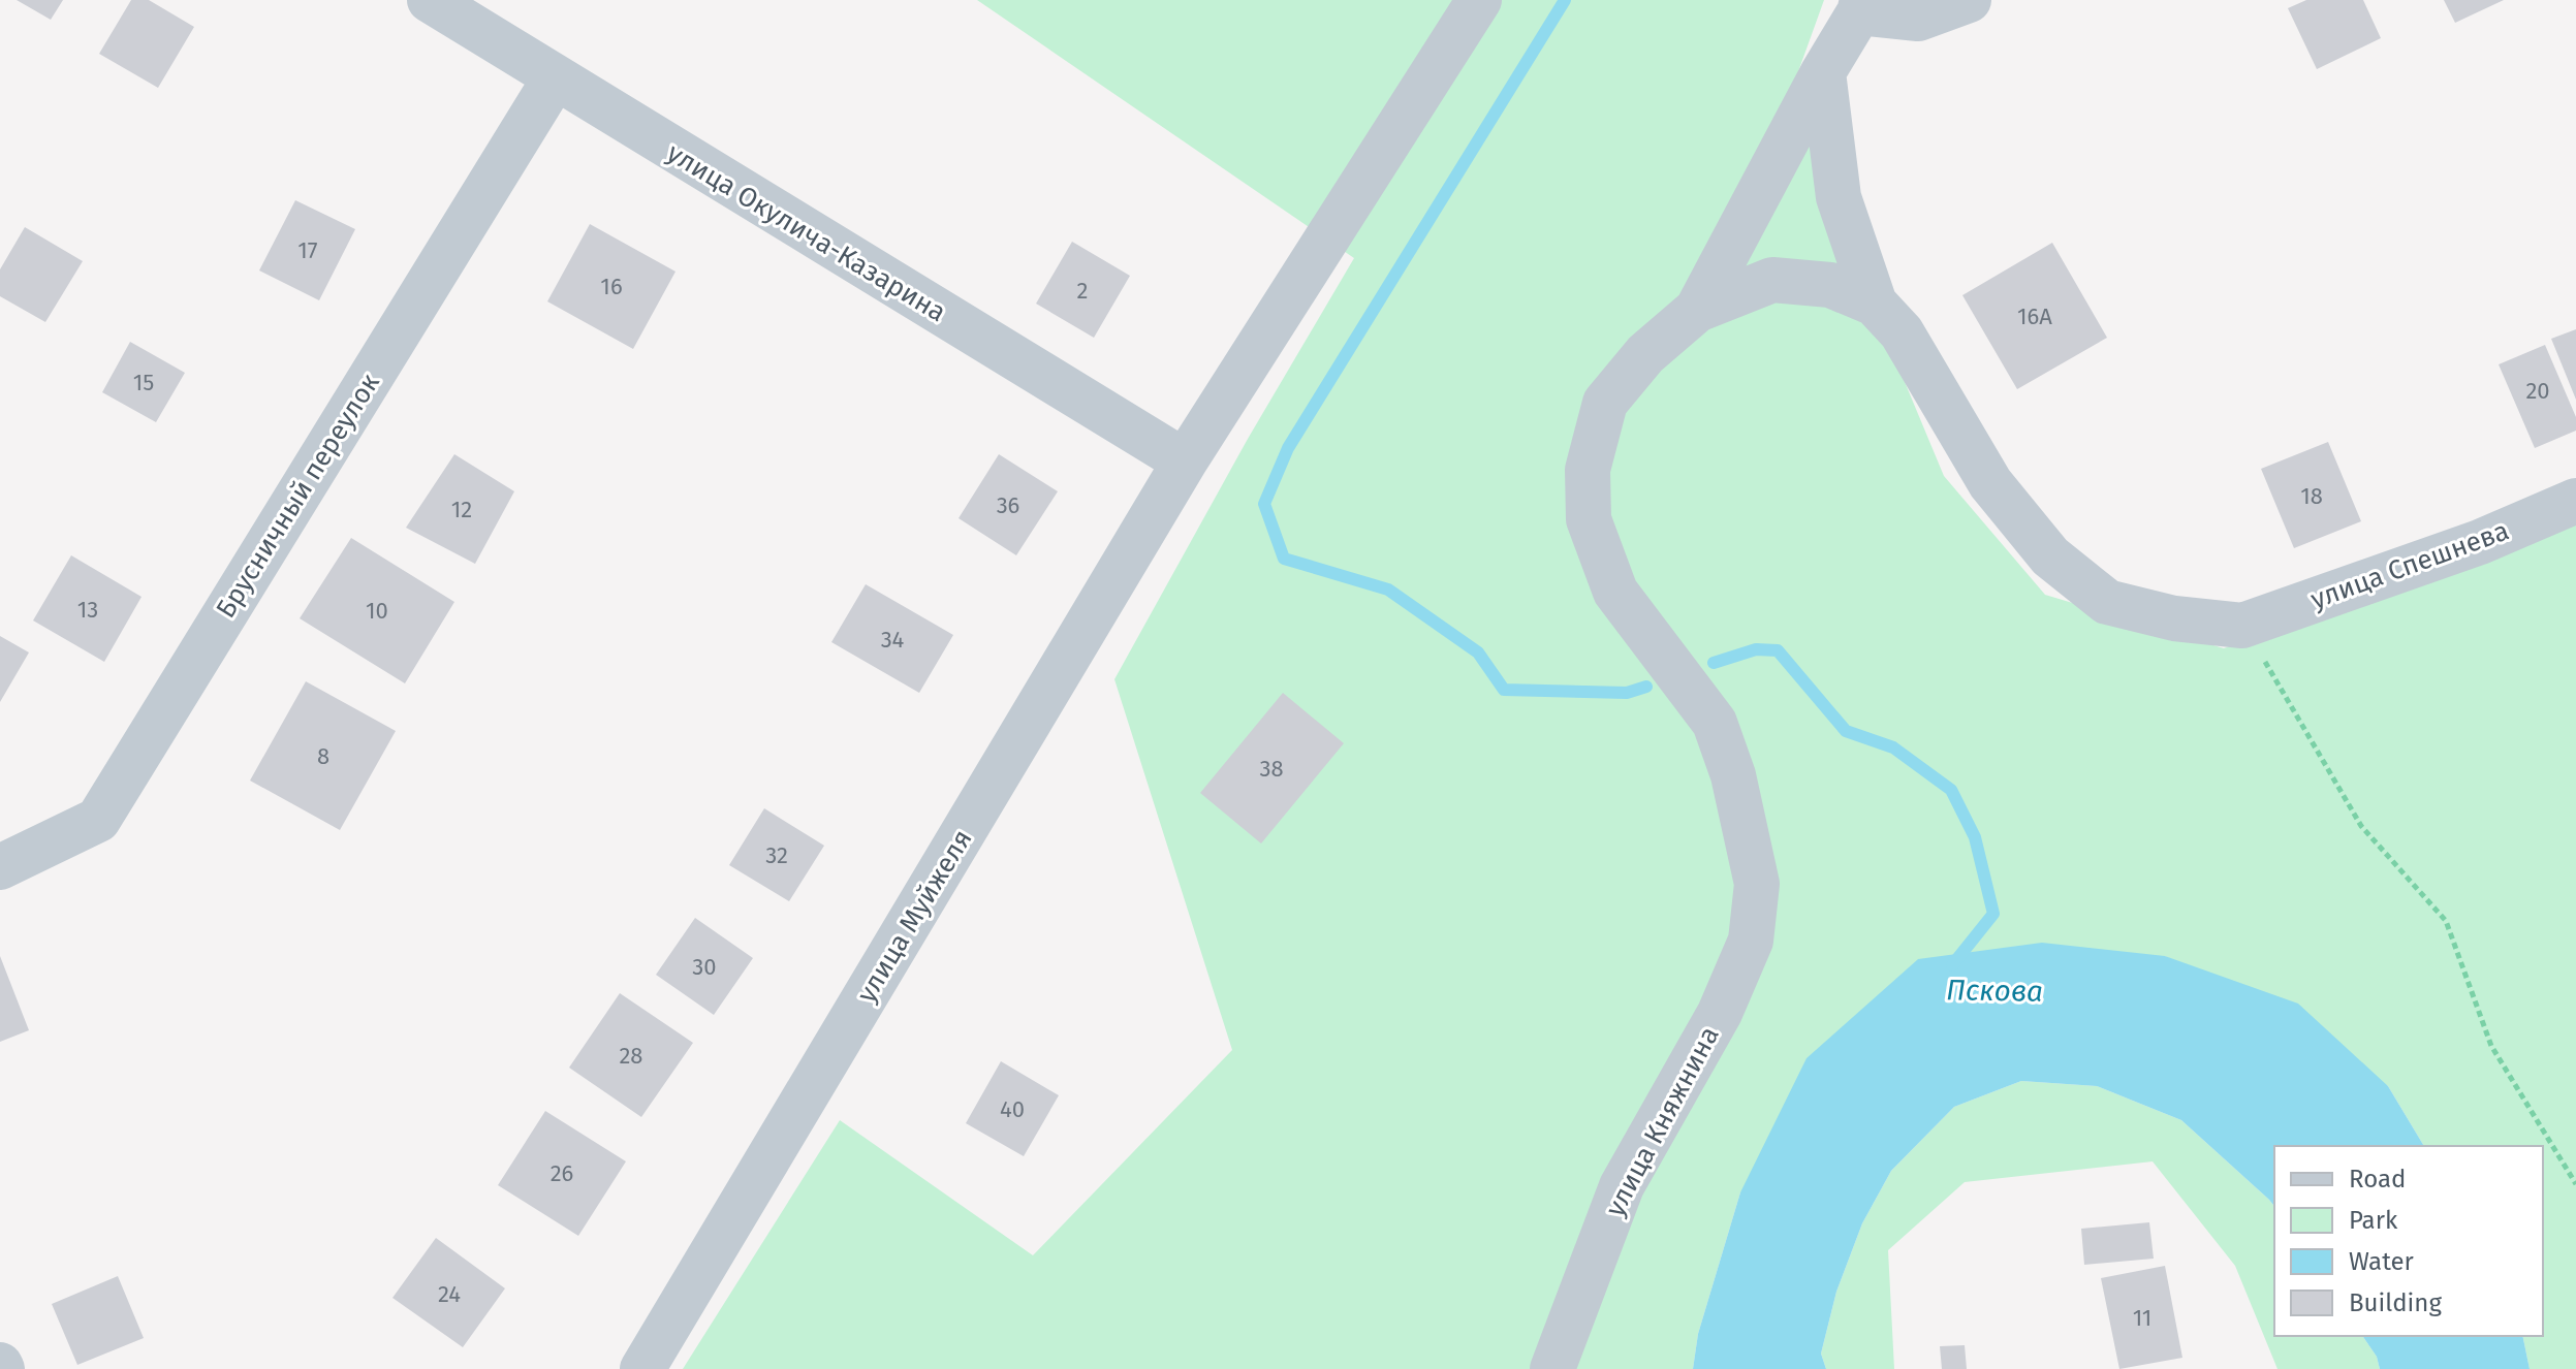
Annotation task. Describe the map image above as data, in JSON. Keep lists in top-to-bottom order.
{
  "streets": {
    "street": [
      "улица Окулича-Казарина",
      "Брусничный переулок",
      "улица Спешнева",
      "улица Муйжеля",
      "улица Княжнина"
    ]
  },
  "crossings": [
    ["улица Окулича-Казарина", "Брусничный переулок"],
    ["улица Окулича-Казарина", "улица Муйжеля"]
  ],
  "water": ["Пскова"],
  "house_numbers": [
    "17",
    "16",
    "2",
    "16А",
    "15",
    "20",
    "18",
    "36",
    "12",
    "13",
    "10",
    "34",
    "8",
    "38",
    "32",
    "30",
    "28",
    "40",
    "26",
    "24",
    "11"
  ],
  "legend": [
    "Road",
    "Park",
    "Water",
    "Building"
  ]
}
